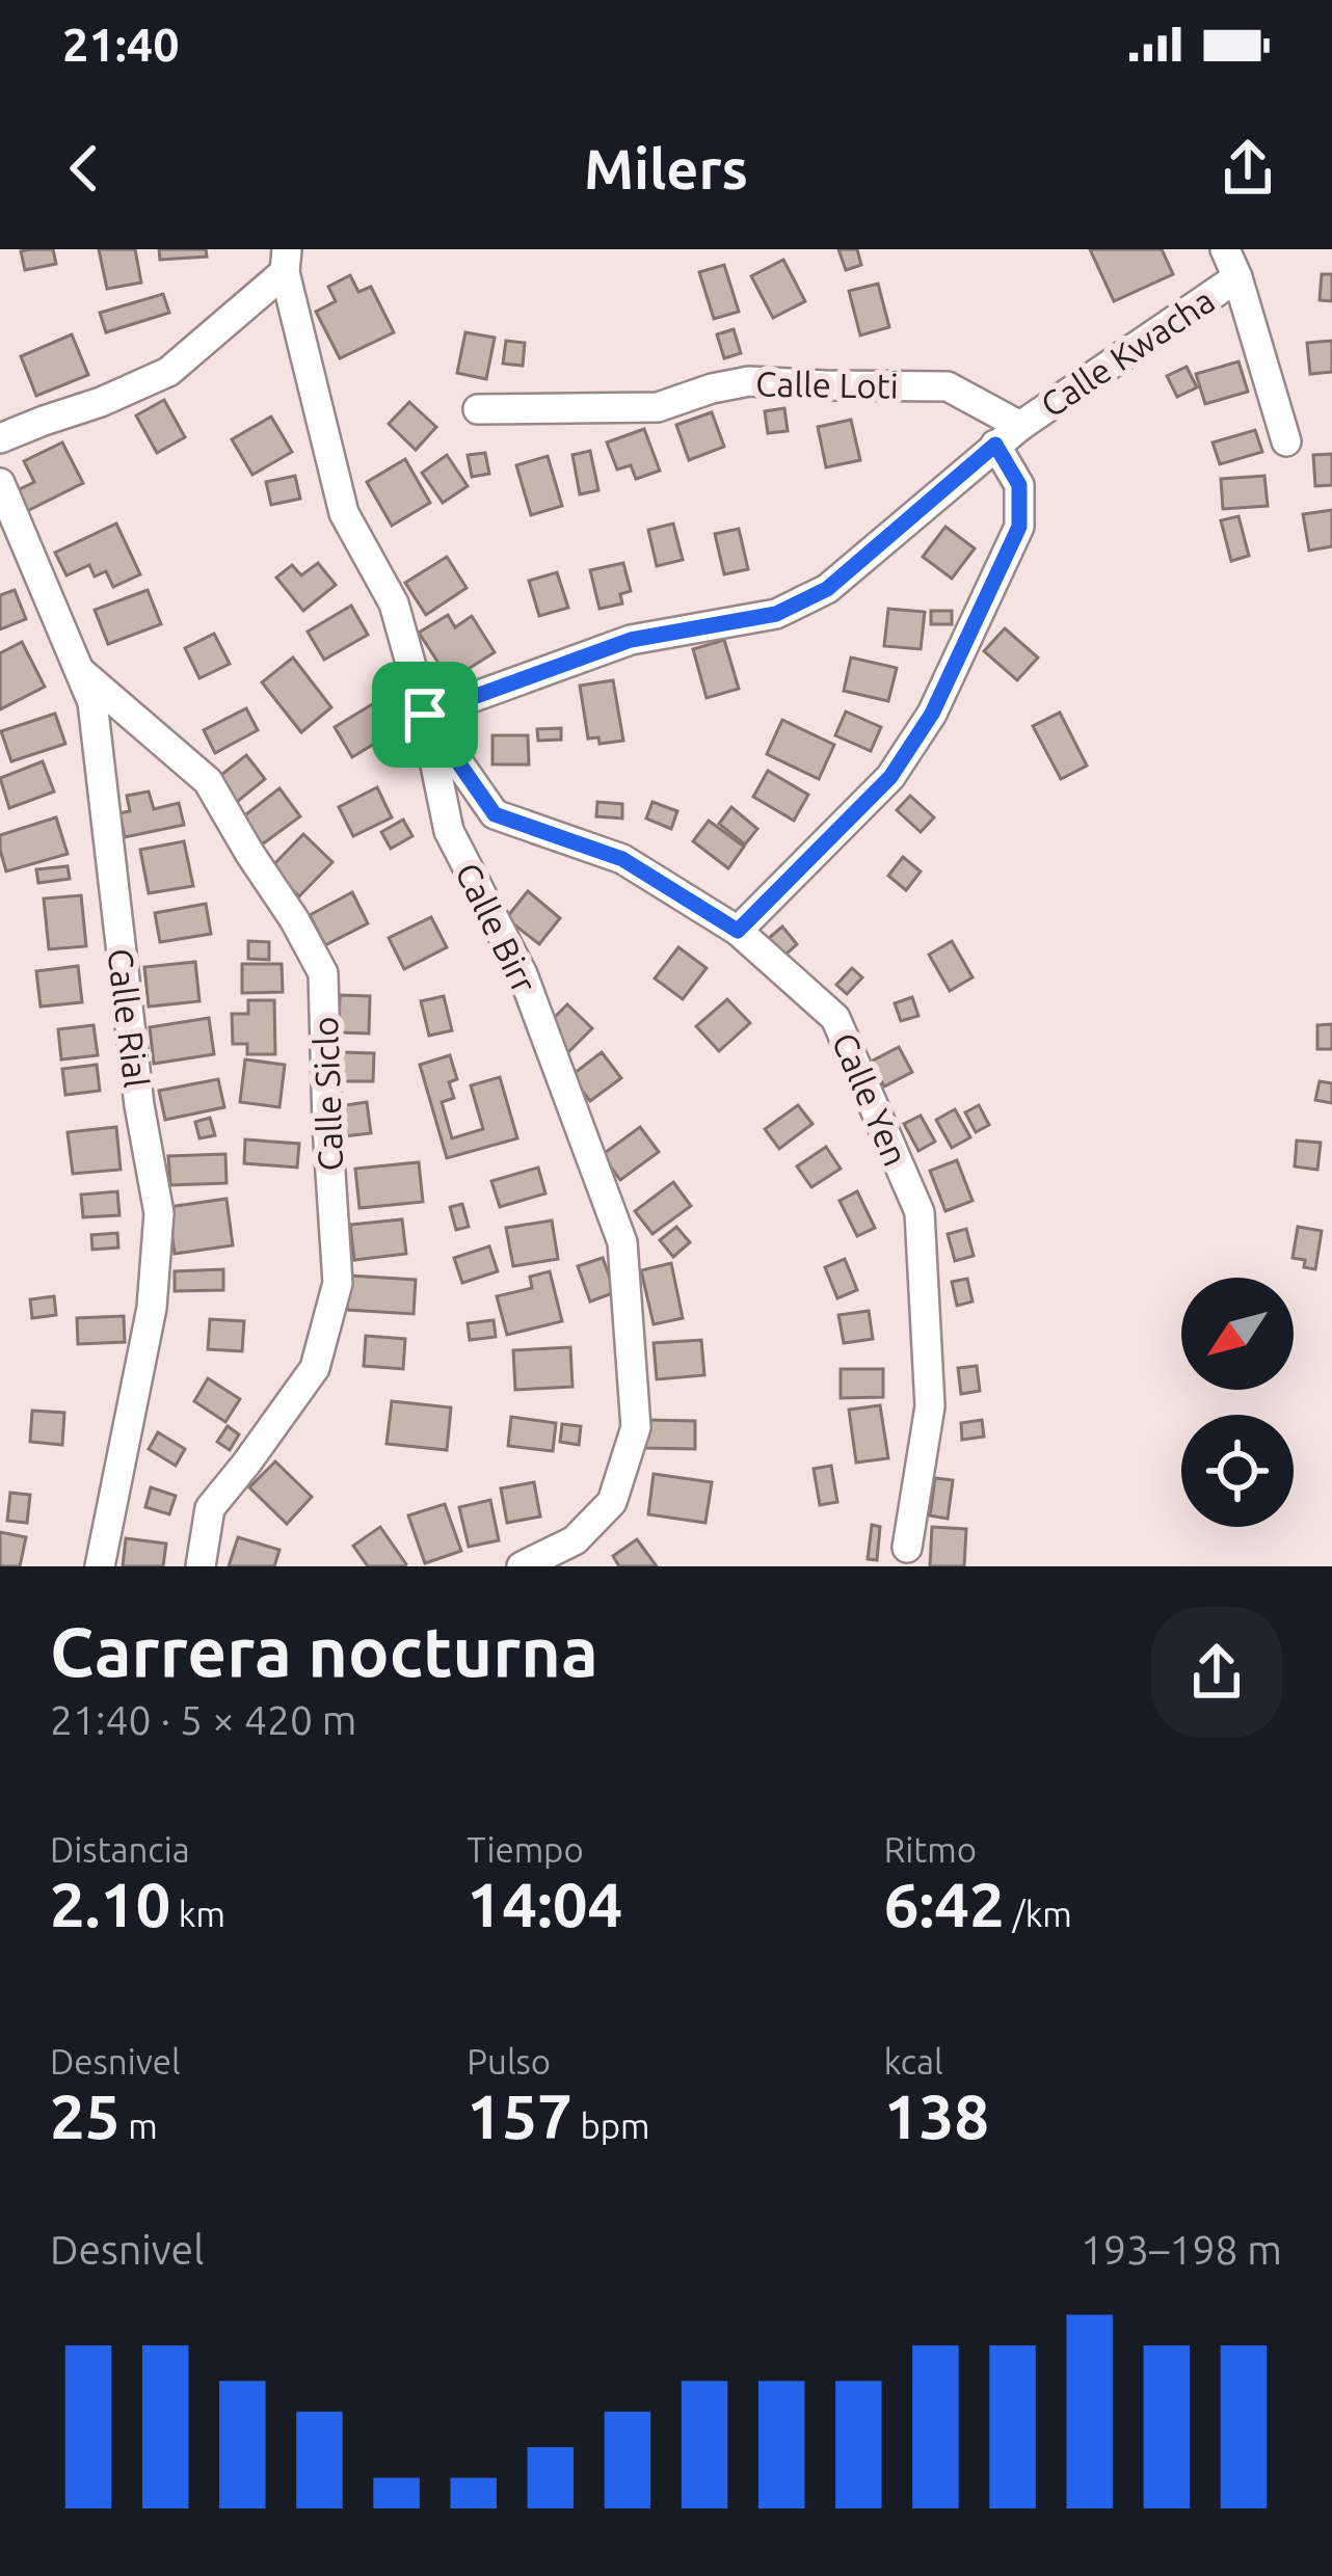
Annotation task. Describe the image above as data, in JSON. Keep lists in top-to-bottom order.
{
  "streets": {
    "street": [
      "Calle Kwacha",
      "Calle Loti",
      "Calle Birr",
      "Calle Rial",
      "Calle Siclo",
      "Calle Yen"
    ]
  },
  "crossings": [
    ["Calle Kwacha", "Calle Loti"],
    ["Calle Kwacha", "Calle Birr"],
    ["Calle Kwacha", "Calle Yen"],
    ["Calle Birr", "Calle Yen"],
    ["Calle Rial", "Calle Siclo"]
  ],
  "north": "bottom left",
  "page": {
    "status": "21:40",
    "header": "Milers",
    "heading": ["Carrera nocturna", "21:40 · 5 × 420 m"],
    "stats": [
      ["Distancia", "2.10 km"],
      ["Tiempo", "14:04"],
      ["Ritmo", "6:42 /km"],
      ["Desnivel", "25 m"],
      ["Pulso", "157 bpm"],
      ["kcal", "138"]
    ],
    "chart": ["Desnivel", "193–198 m"]
  }
}
